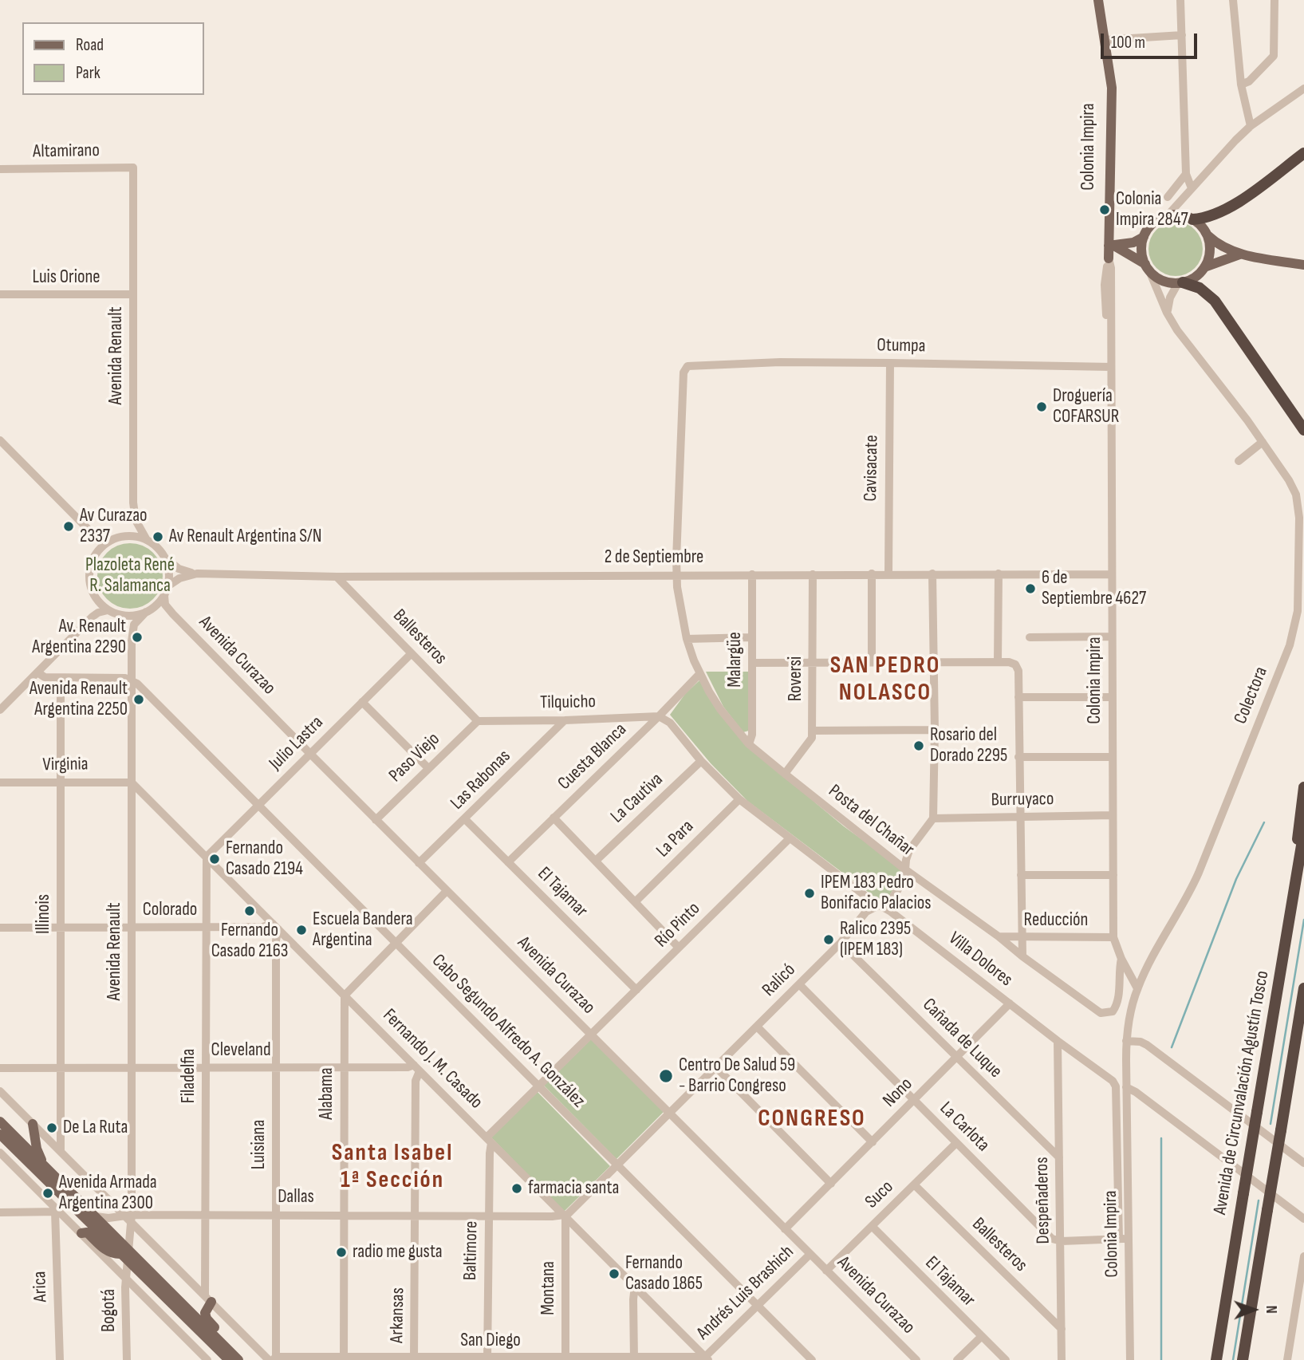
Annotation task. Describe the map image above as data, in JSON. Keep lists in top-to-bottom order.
{
  "streets": {
    "highway": ["Avenida de Circunvalación Agustín Tosco"],
    "main road": ["Colonia Impira"],
    "street": [
      "Altamirano",
      "Luis Orione",
      "Otumpa",
      "Avenida Renault",
      "Cavisacate",
      "2 de Septiembre",
      "Ballesteros",
      "Avenida Curazao",
      "Malargüe",
      "Roversi",
      "Colectora",
      "Tilquicho",
      "Julio Lastra",
      "Cuesta Blanca",
      "Paso Viejo",
      "Virginia",
      "Las Rabonas",
      "La Cautiva",
      "Burruyaco",
      "Posta del Chañar",
      "La Para",
      "El Tajamar",
      "Colorado",
      "Illinois",
      "Reducción",
      "Río Pinto",
      "Villa Dolores",
      "Ralicó",
      "Cabo Segundo Alfredo A. González",
      "Cañada de Luque",
      "Cleveland",
      "Fernando J. M. Casado",
      "Filadelfia",
      "Nono",
      "Alabama",
      "La Carlota",
      "Luisiana",
      "Suco",
      "Dallas",
      "Despeñaderos",
      "Baltimore",
      "Arica",
      "Montana",
      "Andrés Luis Brashich",
      "Bogotá",
      "Arkansas",
      "San Diego"
    ]
  },
  "crossings": [
    ["Colonia Impira", "Otumpa"],
    ["Colonia Impira", "2 de Septiembre"],
    ["Colonia Impira", "Colectora"],
    ["Colonia Impira", "Burruyaco"],
    ["Colonia Impira", "Posta del Chañar"],
    ["Colonia Impira", "Reducción"],
    ["Colonia Impira", "Villa Dolores"],
    ["Altamirano", "Avenida Renault"],
    ["Luis Orione", "Avenida Renault"],
    ["Otumpa", "Cavisacate"],
    ["Otumpa", "Posta del Chañar"],
    ["Avenida Renault", "2 de Septiembre"],
    ["Avenida Renault", "Avenida Curazao"],
    ["Avenida Renault", "Virginia"],
    ["Avenida Renault", "Colorado"],
    ["Avenida Renault", "Cabo Segundo Alfredo A. González"],
    ["Avenida Renault", "Cleveland"],
    ["Avenida Renault", "Fernando J. M. Casado"],
    ["Avenida Renault", "Dallas"],
    ["Cavisacate", "2 de Septiembre"],
    ["2 de Septiembre", "Ballesteros"],
    ["2 de Septiembre", "Avenida Curazao"],
    ["2 de Septiembre", "Malargüe"],
    ["2 de Septiembre", "Roversi"],
    ["2 de Septiembre", "Posta del Chañar"],
    ["Ballesteros", "Tilquicho"],
    ["Ballesteros", "Julio Lastra"],
    ["Ballesteros", "Paso Viejo"],
    ["Ballesteros", "Suco"],
    ["Ballesteros", "Despeñaderos"],
    ["Avenida Curazao", "Julio Lastra"],
    ["Avenida Curazao", "Paso Viejo"],
    ["Avenida Curazao", "Las Rabonas"],
    ["Avenida Curazao", "Río Pinto"],
    ["Avenida Curazao", "Ralicó"],
    ["Avenida Curazao", "Nono"],
    ["Avenida Curazao", "Suco"],
    ["Avenida Curazao", "Andrés Luis Brashich"],
    ["Malargüe", "Posta del Chañar"],
    ["Roversi", "Posta del Chañar"],
    ["Tilquicho", "Cuesta Blanca"],
    ["Tilquicho", "Paso Viejo"],
    ["Tilquicho", "Las Rabonas"],
    ["Tilquicho", "Villa Dolores"],
    ["Julio Lastra", "Cabo Segundo Alfredo A. González"],
    ["Julio Lastra", "Fernando J. M. Casado"],
    ["Julio Lastra", "Filadelfia"],
    ["Cuesta Blanca", "Posta del Chañar"],
    ["Cuesta Blanca", "El Tajamar"],
    ["Cuesta Blanca", "Villa Dolores"],
    ["Virginia", "Illinois"],
    ["Virginia", "Fernando J. M. Casado"],
    ["Las Rabonas", "El Tajamar"],
    ["La Cautiva", "Villa Dolores"],
    ["Burruyaco", "Ralicó"],
    ["Posta del Chañar", "Reducción"],
    ["Posta del Chañar", "Ralicó"],
    ["La Para", "Villa Dolores"],
    ["El Tajamar", "Río Pinto"],
    ["El Tajamar", "Suco"],
    ["Colorado", "Illinois"],
    ["Colorado", "Fernando J. M. Casado"],
    ["Colorado", "Filadelfia"],
    ["Colorado", "Luisiana"],
    ["Illinois", "Cleveland"],
    ["Río Pinto", "Villa Dolores"],
    ["Río Pinto", "Cabo Segundo Alfredo A. González"],
    ["Río Pinto", "Fernando J. M. Casado"],
    ["Río Pinto", "Baltimore"],
    ["Villa Dolores", "Ralicó"],
    ["Villa Dolores", "Nono"],
    ["Villa Dolores", "Despeñaderos"],
    ["Ralicó", "Cabo Segundo Alfredo A. González"],
    ["Ralicó", "Cañada de Luque"],
    ["Ralicó", "Fernando J. M. Casado"],
    ["Ralicó", "La Carlota"],
    ["Ralicó", "Dallas"],
    ["Ralicó", "Montana"],
    ["Cabo Segundo Alfredo A. González", "Andrés Luis Brashich"],
    ["Cañada de Luque", "Nono"],
    ["Cañada de Luque", "Despeñaderos"],
    ["Cleveland", "Fernando J. M. Casado"],
    ["Cleveland", "Filadelfia"],
    ["Cleveland", "Alabama"],
    ["Cleveland", "Luisiana"],
    ["Cleveland", "Arkansas"],
    ["Fernando J. M. Casado", "Filadelfia"],
    ["Fernando J. M. Casado", "Alabama"],
    ["Fernando J. M. Casado", "Luisiana"],
    ["Fernando J. M. Casado", "Dallas"],
    ["Fernando J. M. Casado", "Baltimore"],
    ["Fernando J. M. Casado", "Montana"],
    ["Fernando J. M. Casado", "Andrés Luis Brashich"],
    ["Fernando J. M. Casado", "Arkansas"],
    ["Fernando J. M. Casado", "San Diego"],
    ["Filadelfia", "Dallas"],
    ["Nono", "La Carlota"],
    ["Alabama", "Dallas"],
    ["Alabama", "San Diego"],
    ["La Carlota", "Suco"],
    ["La Carlota", "Despeñaderos"],
    ["Luisiana", "Dallas"],
    ["Luisiana", "San Diego"],
    ["Dallas", "Baltimore"],
    ["Dallas", "Montana"],
    ["Dallas", "Arkansas"],
    ["Baltimore", "San Diego"],
    ["Montana", "San Diego"],
    ["Andrés Luis Brashich", "San Diego"],
    ["Arkansas", "San Diego"]
  ],
  "districts": ["SAN PEDRO NOLASCO", "CONGRESO", "Santa Isabel 1ª Sección"],
  "parks": ["Plazoleta René R. Salamanca"],
  "places": [
    "Colonia Impira 2847",
    "Droguería COFARSUR",
    "Av Curazao 2337",
    "Av Renault Argentina S/N",
    "6 de Septiembre 4627",
    "Av. Renault Argentina 2290",
    "Avenida Renault Argentina 2250",
    "Rosario del Dorado 2295",
    "Fernando Casado 2194",
    "IPEM 183 Pedro Bonifacio Palacios",
    "Fernando Casado 2163",
    "Escuela Bandera Argentina",
    "Ralico 2395 (IPEM 183)",
    "Centro De Salud 59 - Barrio Congreso",
    "De La Ruta",
    "farmacia santa",
    "Avenida Armada Argentina 2300",
    "radio me gusta",
    "Fernando Casado 1865"
  ],
  "legend": ["Road", "Park"],
  "scale_bar": "100 m",
  "north": "right"
}
